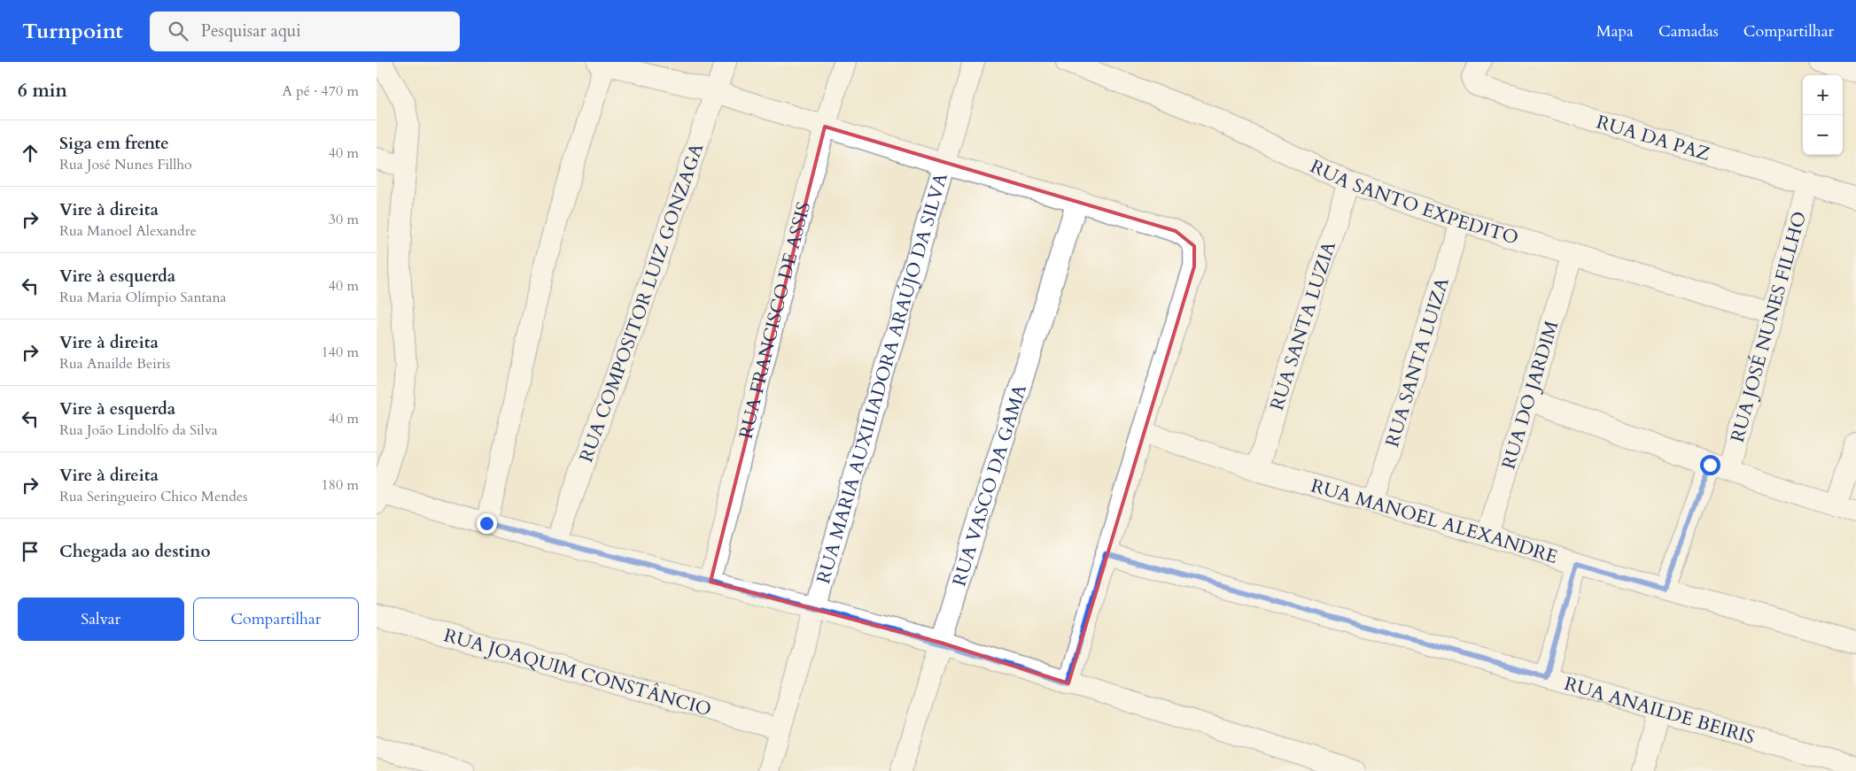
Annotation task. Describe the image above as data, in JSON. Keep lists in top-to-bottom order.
{
  "streets": {
    "street": [
      "RUA DA PAZ",
      "RUA SANTO EXPEDITO",
      "RUA COMPOSITOR LUIZ GONZAGA",
      "RUA FRANCISCO DE ASSIS",
      "RUA SANTA LUZIA",
      "RUA JOSÉ NUNES FILLHO",
      "RUA SANTA LUIZA",
      "RUA MARIA AUXILIADORA ARAÚJO DA SILVA",
      "RUA DO JARDIM",
      "RUA VASCO DA GAMA",
      "RUA MANOEL ALEXANDRE",
      "RUA JOAQUIM CONSTÂNCIO",
      "RUA ANAILDE BEIRIS"
    ]
  },
  "crossings": [
    ["RUA DA PAZ", "RUA JOSÉ NUNES FILLHO"],
    ["RUA SANTO EXPEDITO", "RUA SANTA LUZIA"],
    ["RUA SANTO EXPEDITO", "RUA JOSÉ NUNES FILLHO"],
    ["RUA SANTO EXPEDITO", "RUA SANTA LUIZA"],
    ["RUA SANTO EXPEDITO", "RUA DO JARDIM"],
    ["RUA SANTA LUZIA", "RUA MANOEL ALEXANDRE"],
    ["RUA JOSÉ NUNES FILLHO", "RUA MANOEL ALEXANDRE"],
    ["RUA SANTA LUIZA", "RUA MANOEL ALEXANDRE"],
    ["RUA MARIA AUXILIADORA ARAÚJO DA SILVA", "RUA JOAQUIM CONSTÂNCIO"],
    ["RUA DO JARDIM", "RUA MANOEL ALEXANDRE"]
  ],
  "page": {
    "header": "Turnpoint",
    "search": "Pesquisar aqui",
    "nav": ["Mapa", "Camadas", "Compartilhar"],
    "heading": ["6 min", "A pé · 470 m"],
    "map_buttons": ["+", "−"],
    "list": [
      ["Siga em frente", "Rua José Nunes Fillho", "40 m"],
      ["Vire à direita", "Rua Manoel Alexandre", "30 m"],
      ["Vire à esquerda", "Rua Maria Olímpio Santana", "40 m"],
      ["Vire à direita", "Rua Anailde Beiris", "140 m"],
      ["Vire à esquerda", "Rua João Lindolfo da Silva", "40 m"],
      ["Vire à direita", "Rua Seringueiro Chico Mendes", "180 m"],
      "Chegada ao destino"
    ],
    "buttons": ["Salvar", "Compartilhar"]
  }
}
